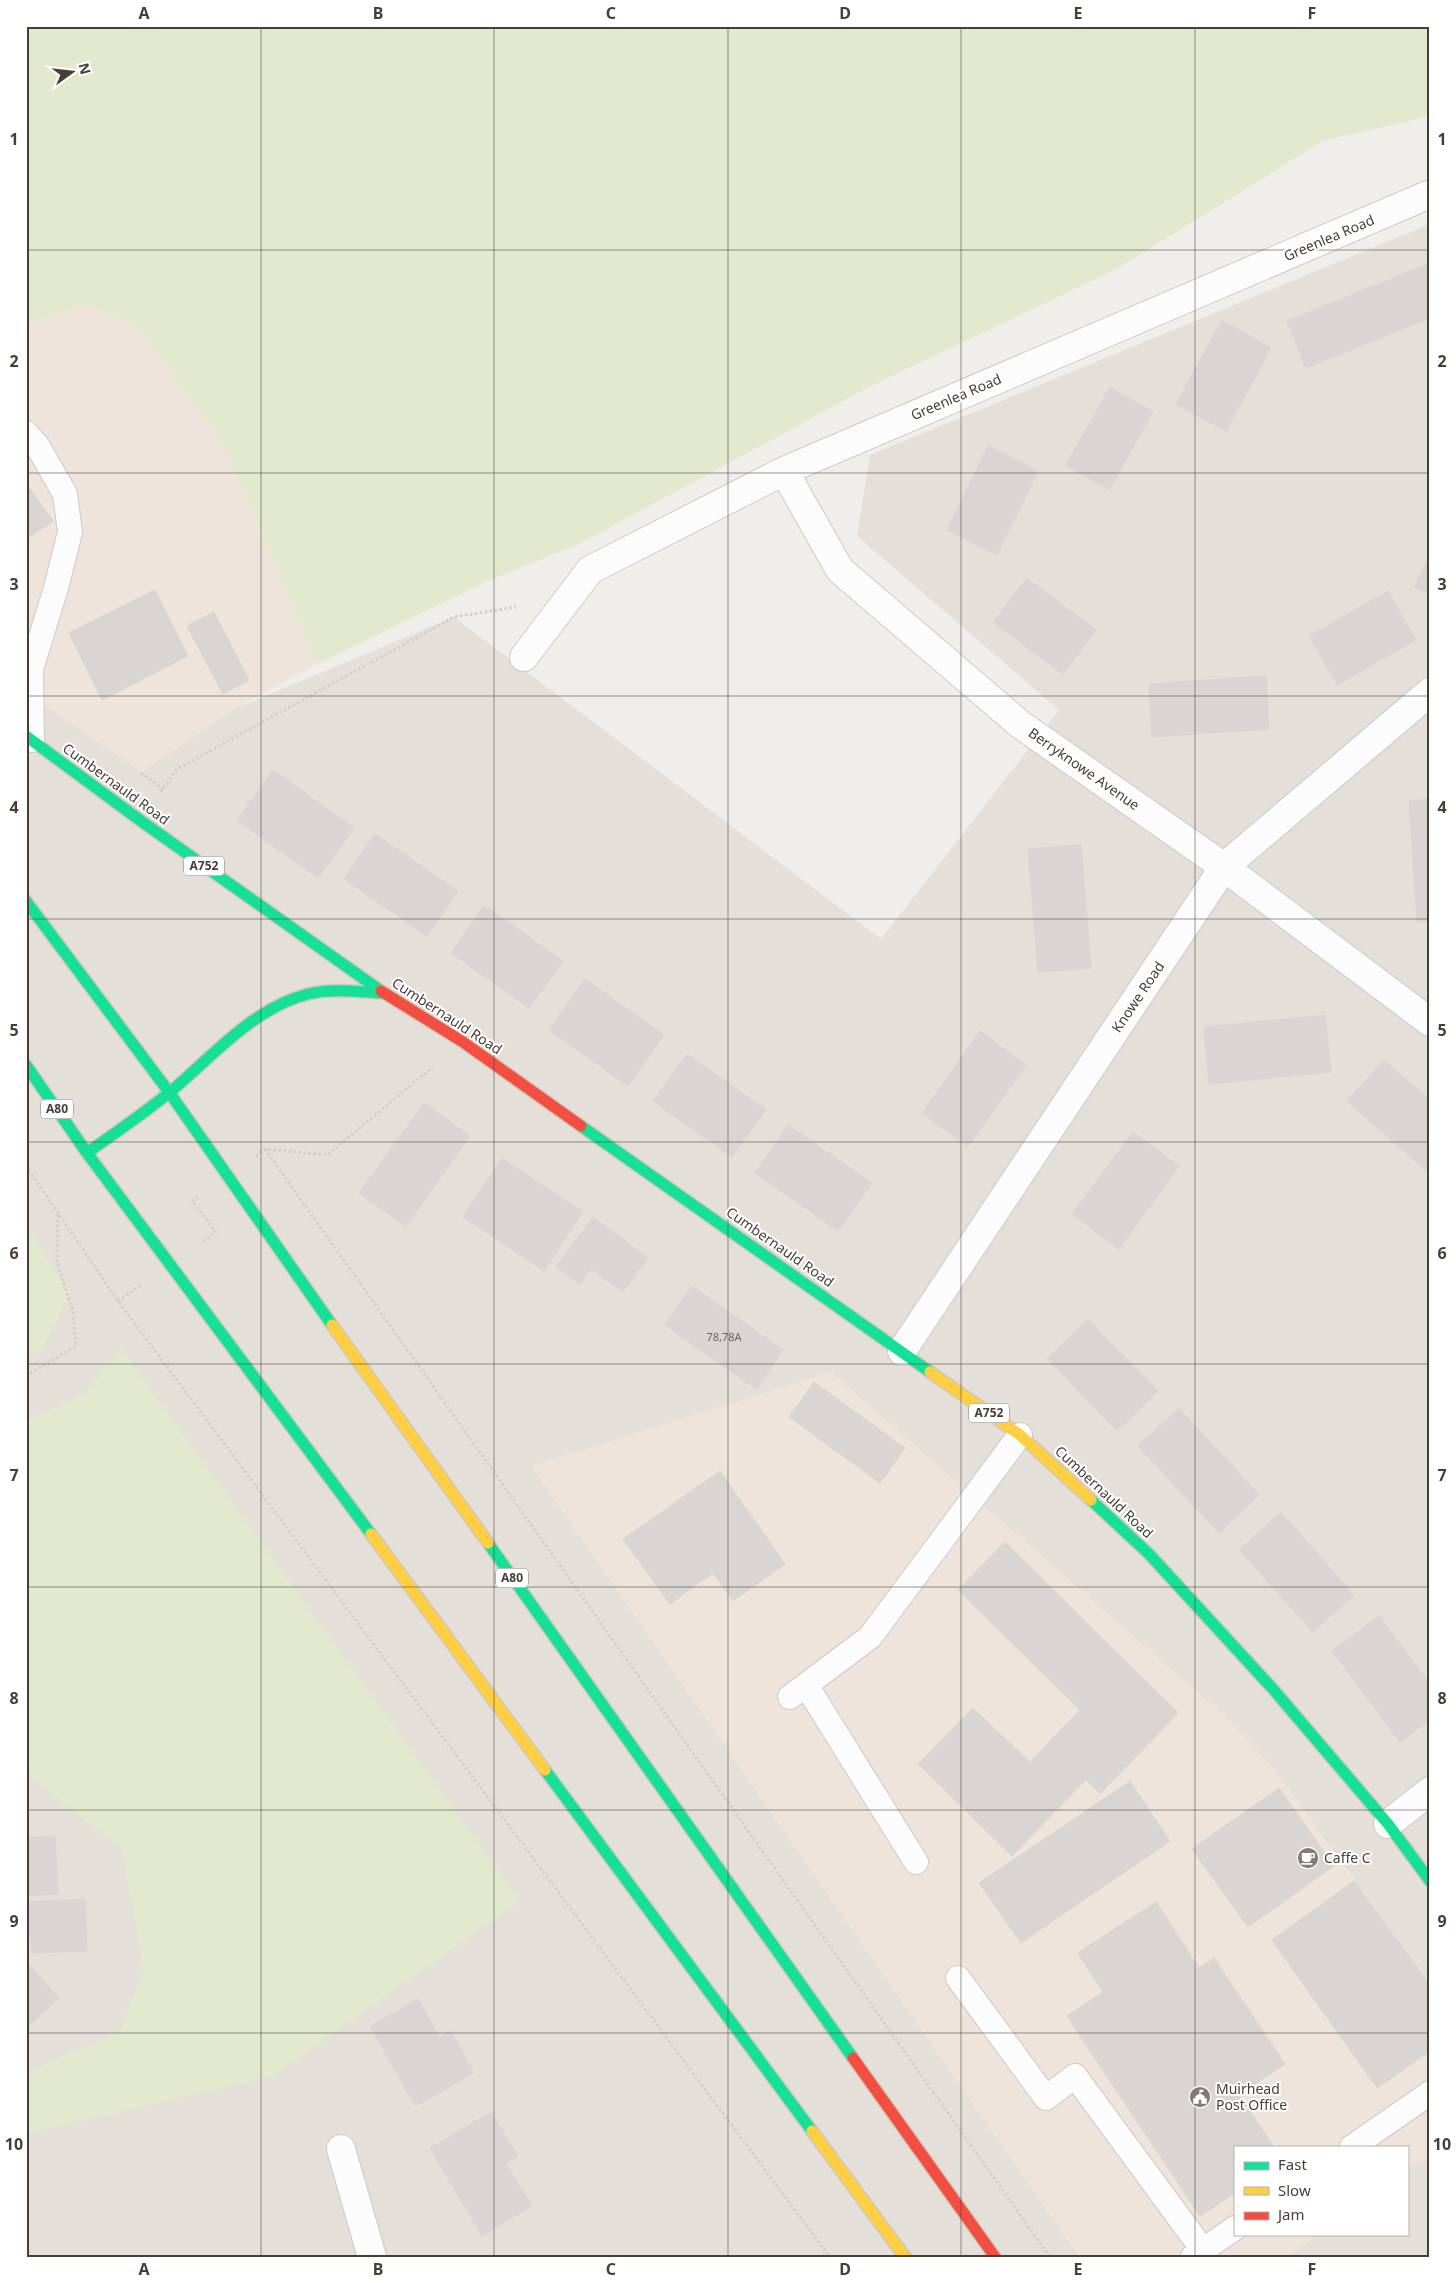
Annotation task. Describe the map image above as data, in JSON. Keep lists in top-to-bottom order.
{
  "streets": {
    "main road": ["Cumbernauld Road", "A752", "A80"],
    "street": ["Greenlea Road", "Berryknowe Avenue", "Knowe Road"]
  },
  "crossings": [
    ["Greenlea Road", "Berryknowe Avenue"],
    ["Berryknowe Avenue", "Knowe Road"],
    ["Cumbernauld Road", "A752"],
    ["Cumbernauld Road", "Knowe Road"],
    ["A752", "A80"]
  ],
  "places": {
    "cafe": ["Caffe C"],
    "public building": ["Muirhead Post Office"]
  },
  "house_numbers": ["78,78A"],
  "legend": ["Fast", "Slow", "Jam"],
  "north": "right",
  "grid": {
    "columns": [
      "A",
      "B",
      "C",
      "D",
      "E",
      "F"
    ],
    "rows": [
      "1",
      "2",
      "3",
      "4",
      "5",
      "6",
      "7",
      "8",
      "9",
      "10"
    ]
  }
}
